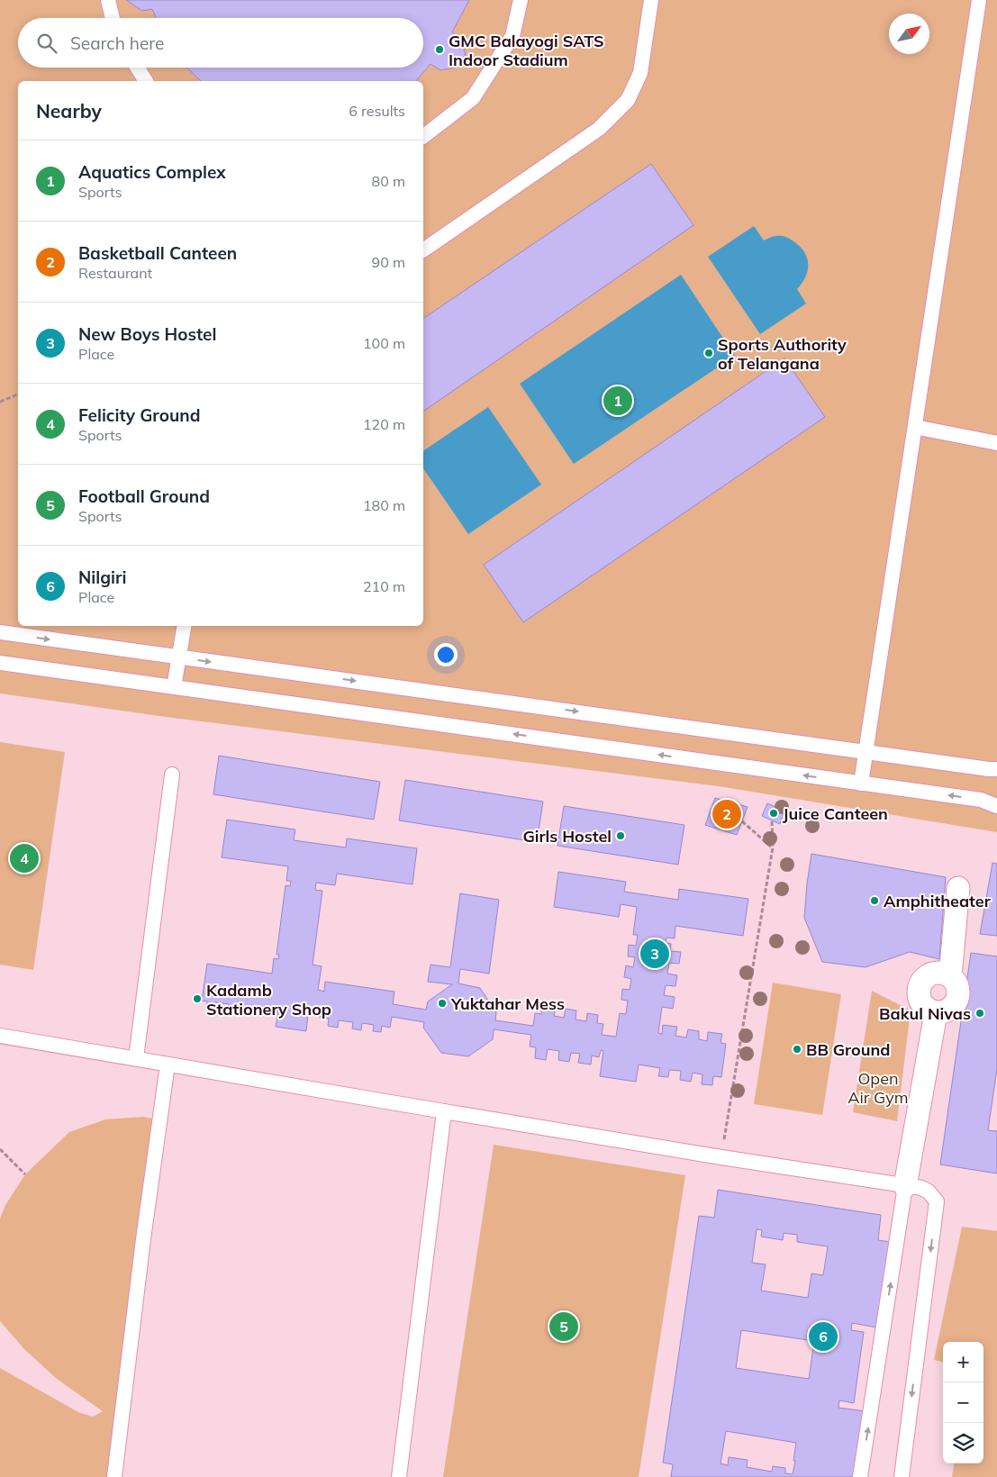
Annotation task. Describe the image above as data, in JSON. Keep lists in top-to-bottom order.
{
  "parks": ["Open Air Gym"],
  "places": [
    "GMC Balayogi SATS Indoor Stadium",
    "Sports Authority of Telangana",
    "Juice Canteen",
    "Girls Hostel",
    "Amphitheater",
    "Kadamb Stationery Shop",
    "Yuktahar Mess",
    "Bakul Nivas",
    "BB Ground"
  ],
  "north": "top right",
  "page": {
    "search": "Search here",
    "heading": ["Nearby", "6 results"],
    "list": [
      {
        "mark": "1",
        "name": "Aquatics Complex",
        "note": "Sports",
        "value": "80 m"
      },
      {
        "mark": "2",
        "name": "Basketball Canteen",
        "note": "Restaurant",
        "value": "90 m"
      },
      {
        "mark": "3",
        "name": "New Boys Hostel",
        "note": "Place",
        "value": "100 m"
      },
      {
        "mark": "4",
        "name": "Felicity Ground",
        "note": "Sports",
        "value": "120 m"
      },
      {
        "mark": "5",
        "name": "Football Ground",
        "note": "Sports",
        "value": "180 m"
      },
      {
        "mark": "6",
        "name": "Nilgiri",
        "note": "Place",
        "value": "210 m"
      }
    ],
    "pins": [
      "1",
      "2",
      "4",
      "3",
      "5",
      "6"
    ],
    "map_buttons": ["+", "−"]
  }
}
